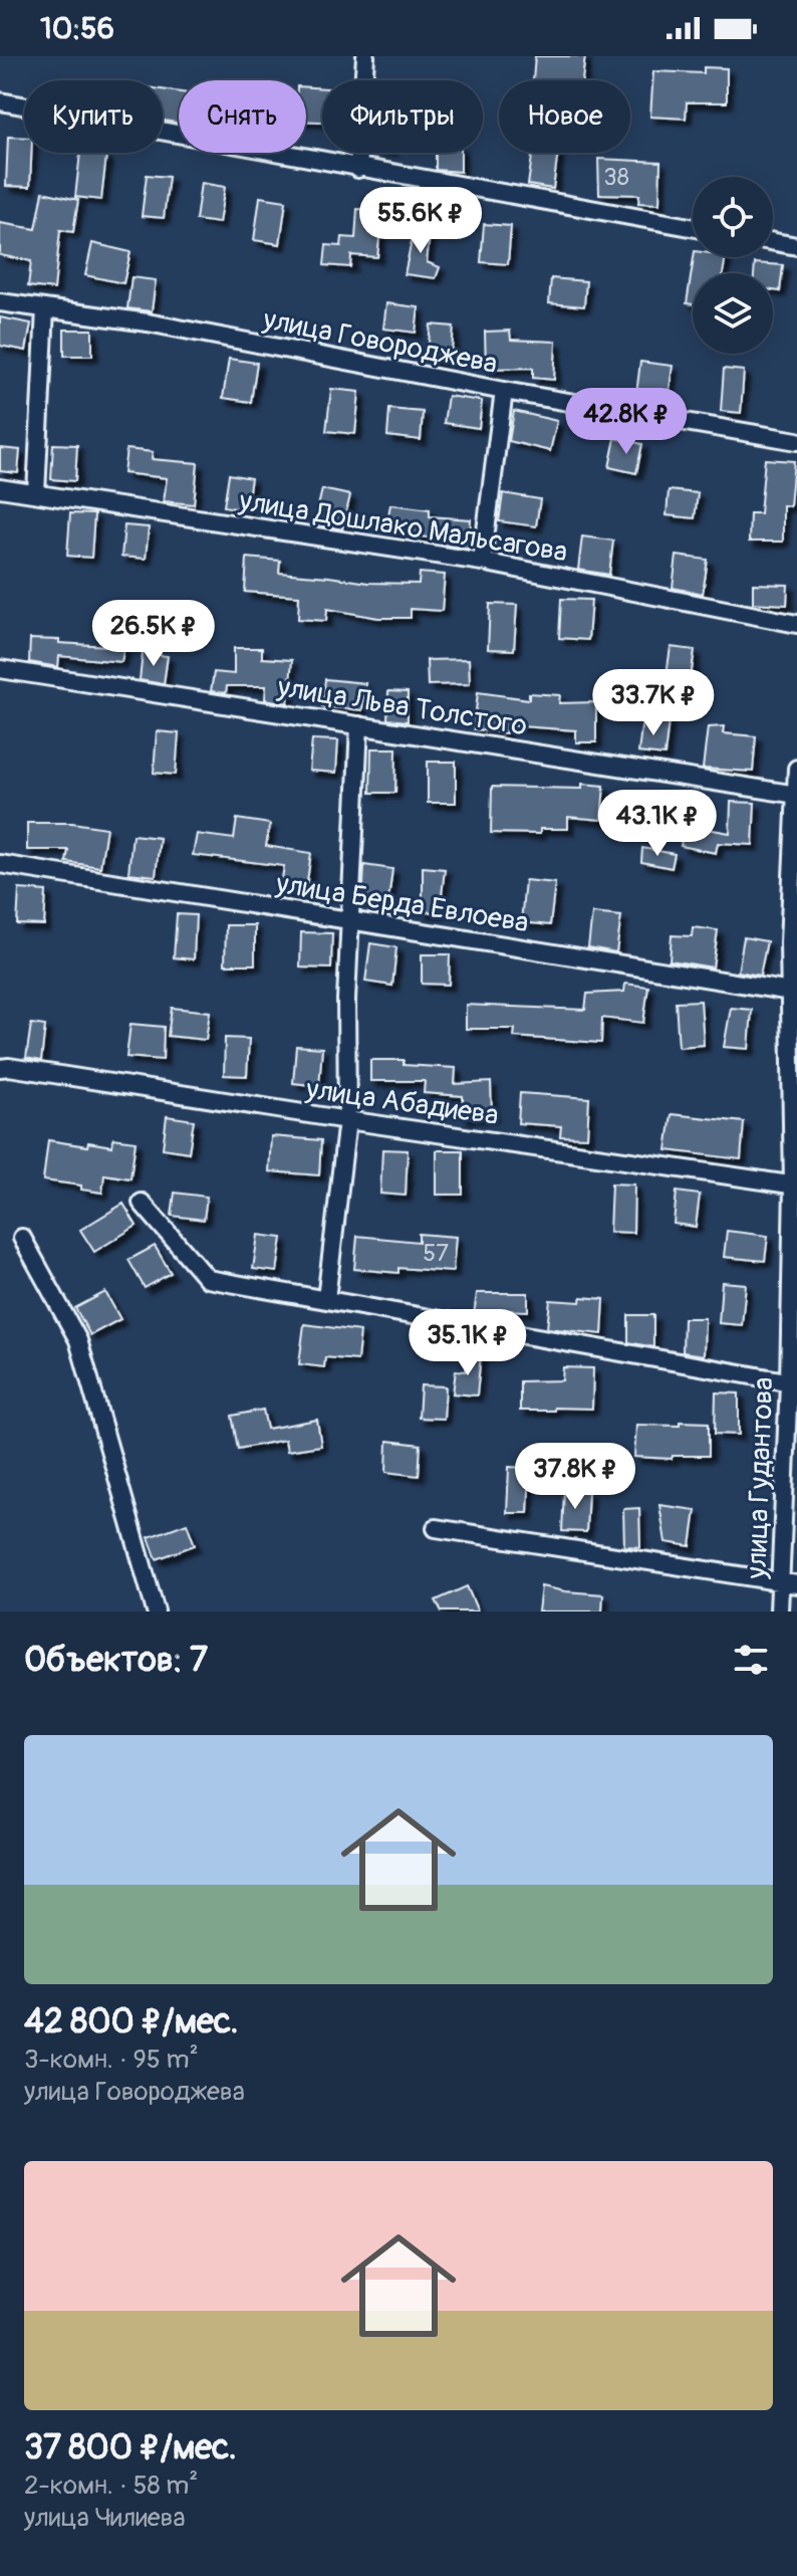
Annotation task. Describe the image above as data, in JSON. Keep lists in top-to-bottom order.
{
  "streets": {
    "street": [
      "улица Говороджева",
      "улица Дошлако Мальсагова",
      "улица Льва Толстого",
      "улица Берда Евлоева",
      "улица Абадиева",
      "улица Гудантова"
    ]
  },
  "crossings": [
    ["улица Льва Толстого", "улица Гудантова"],
    ["улица Берда Евлоева", "улица Гудантова"],
    ["улица Абадиева", "улица Гудантова"]
  ],
  "house_numbers": ["38", "57"],
  "page": {
    "status": "10:56",
    "chip": [
      "Купить",
      "Снять",
      "Фильтры",
      "Новое"
    ],
    "price": [
      "55.6K ₽",
      "42.8K ₽",
      "26.5K ₽",
      "33.7K ₽",
      "43.1K ₽",
      "35.1K ₽",
      "37.8K ₽"
    ],
    "heading": "Объектов: 7",
    "list": [
      {
        "name": "42 800 ₽/мес.",
        "note": "3-комн. · 95 m² · улица Говороджева"
      },
      {
        "name": "37 800 ₽/мес.",
        "note": "2-комн. · 58 m² · улица Чилиева"
      }
    ]
  }
}
